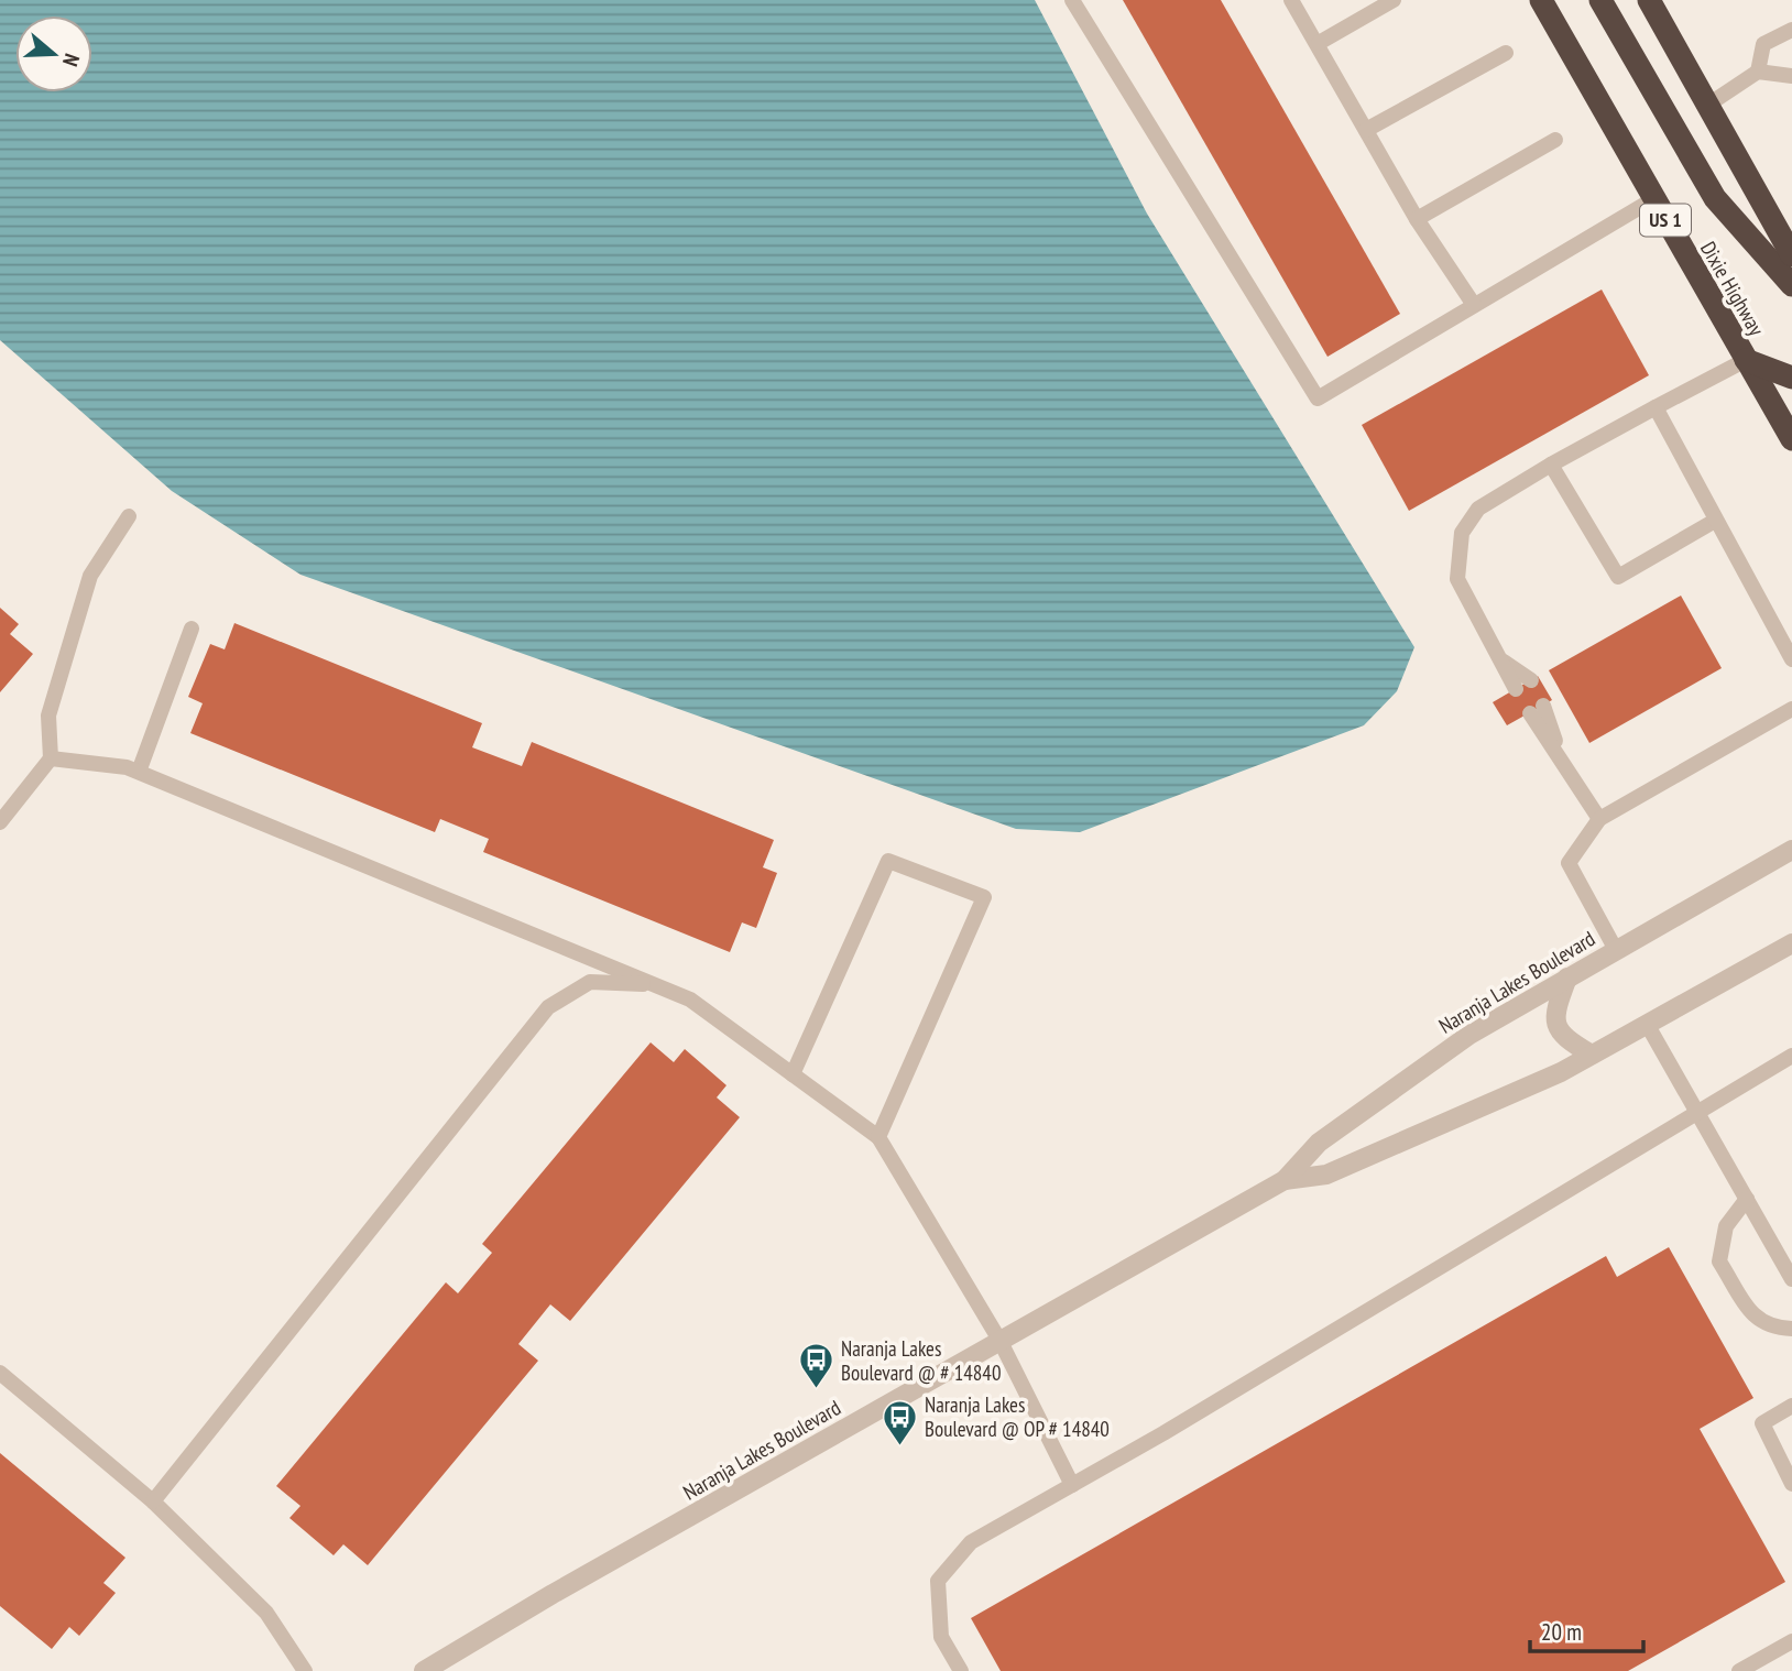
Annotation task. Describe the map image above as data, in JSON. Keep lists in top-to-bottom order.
{
  "streets": {
    "highway": ["US 1", "Dixie Highway"],
    "street": ["Naranja Lakes Boulevard"]
  },
  "places": {
    "bus stop": ["Naranja Lakes Boulevard @ # 14840", "Naranja Lakes Boulevard @ OP # 14840"]
  },
  "scale_bar": "20 m",
  "north": "right"
}
